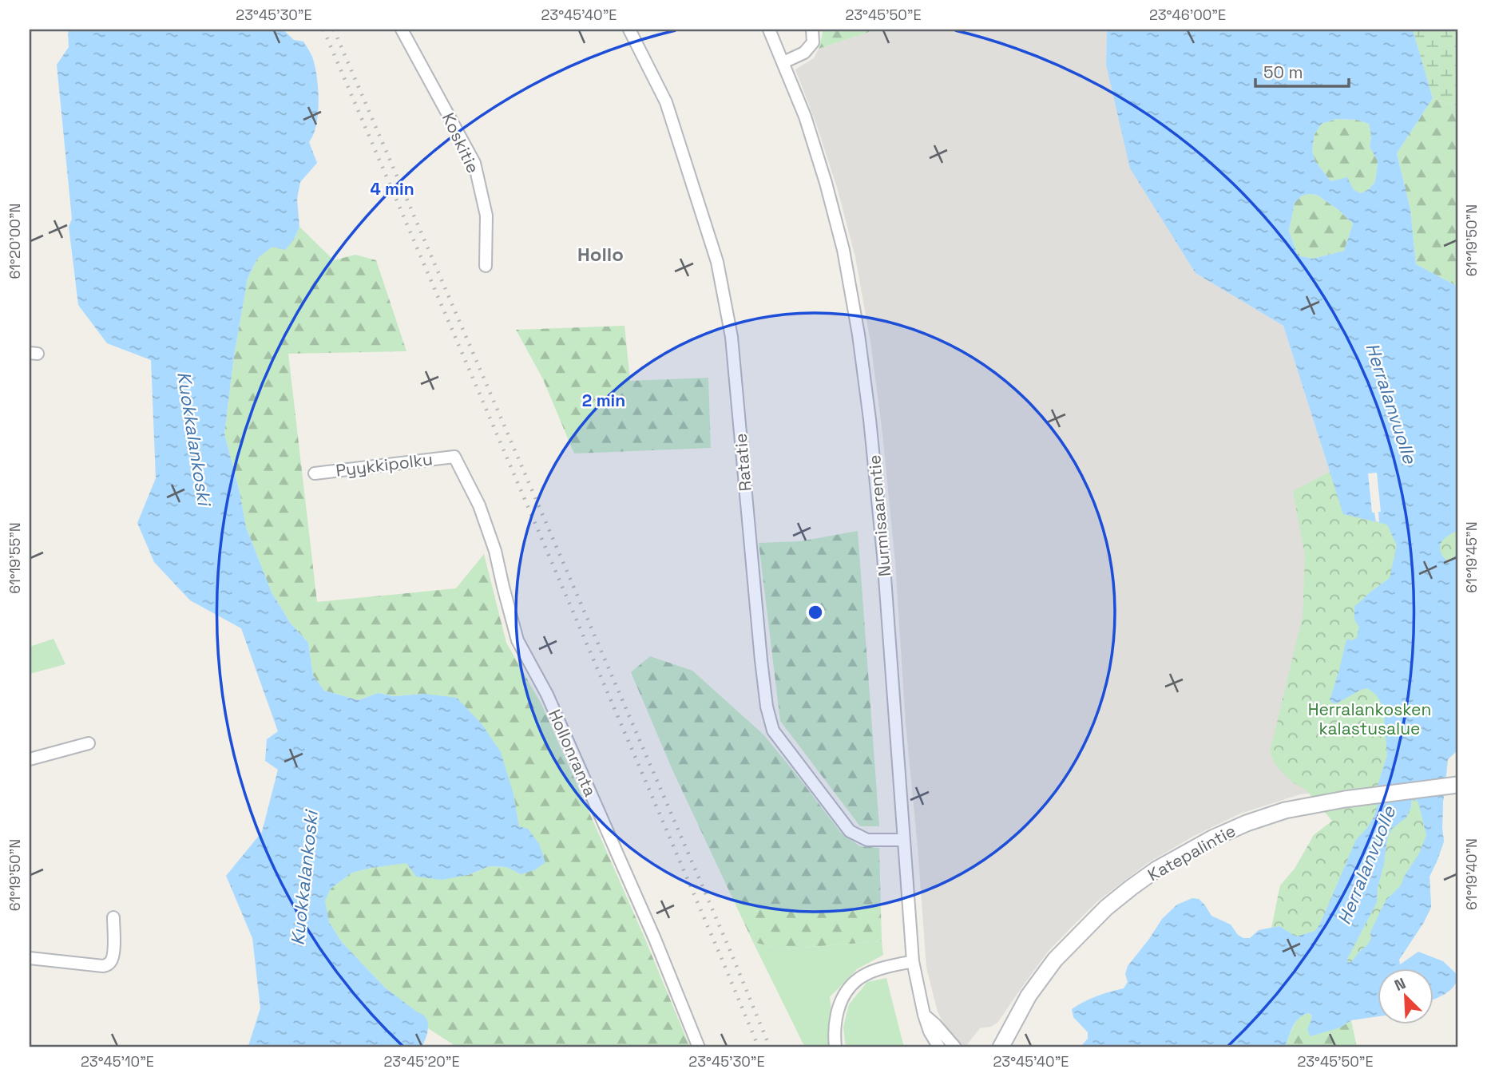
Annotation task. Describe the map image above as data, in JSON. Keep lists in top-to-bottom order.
{
  "streets": {
    "street": [
      "Koskitie",
      "Ratatie",
      "Pyykkipolku",
      "Nurmisaarentie",
      "Hollonranta",
      "Katepalintie"
    ]
  },
  "crossings": [
    ["Ratatie", "Nurmisaarentie"],
    ["Pyykkipolku", "Hollonranta"]
  ],
  "districts": ["Hollo"],
  "water": ["Herralanvuolle", "Kuokkalankoski"],
  "parks": ["Herralankosken kalastusalue"],
  "scale_bar": "50 m",
  "north": "top left",
  "coordinates": [
    "23°45'30\"E",
    "23°45'40\"E",
    "23°45'50\"E",
    "23°46'00\"E",
    "61°19'50\"N",
    "61°20'00\"N",
    "61°19'45\"N",
    "61°19'55\"N",
    "61°19'40\"N",
    "23°45'10\"E",
    "23°45'20\"E"
  ],
  "rings": ["4 min", "2 min"]
}
